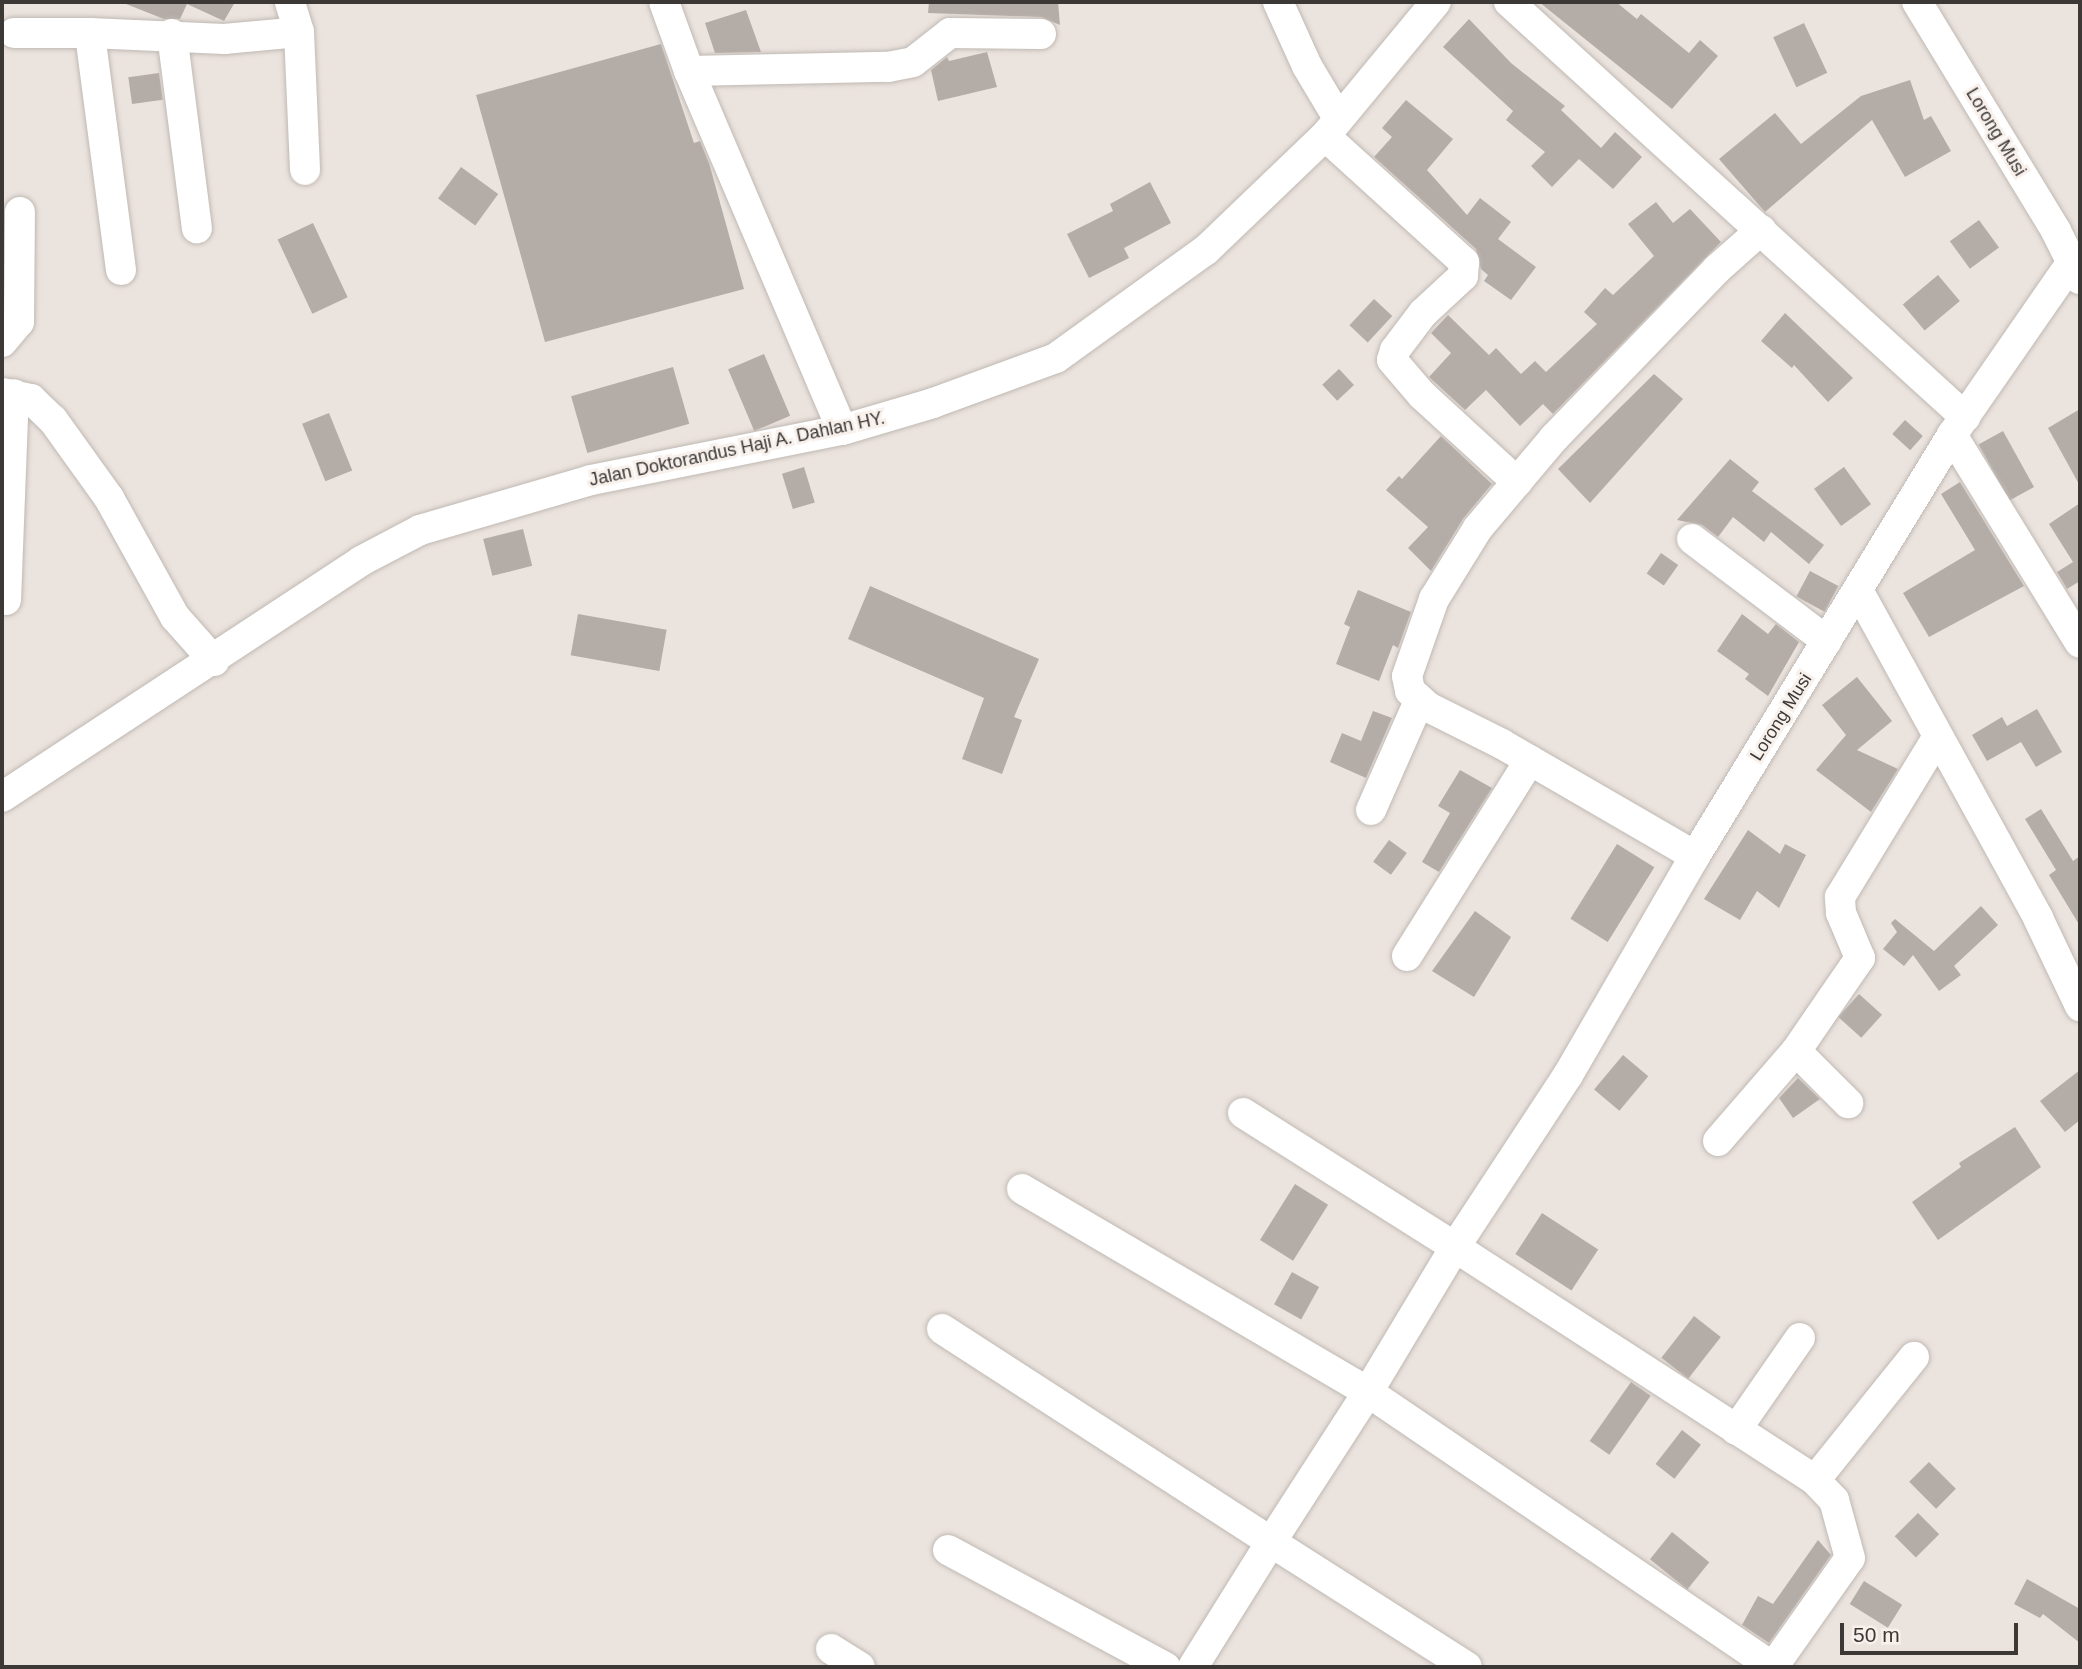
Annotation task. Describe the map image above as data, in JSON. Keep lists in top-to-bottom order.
{
  "streets": {
    "street": ["Lorong Musi", "Jalan Doktorandus Haji A. Dahlan HY."]
  },
  "scale_bar": "50 m"
}
